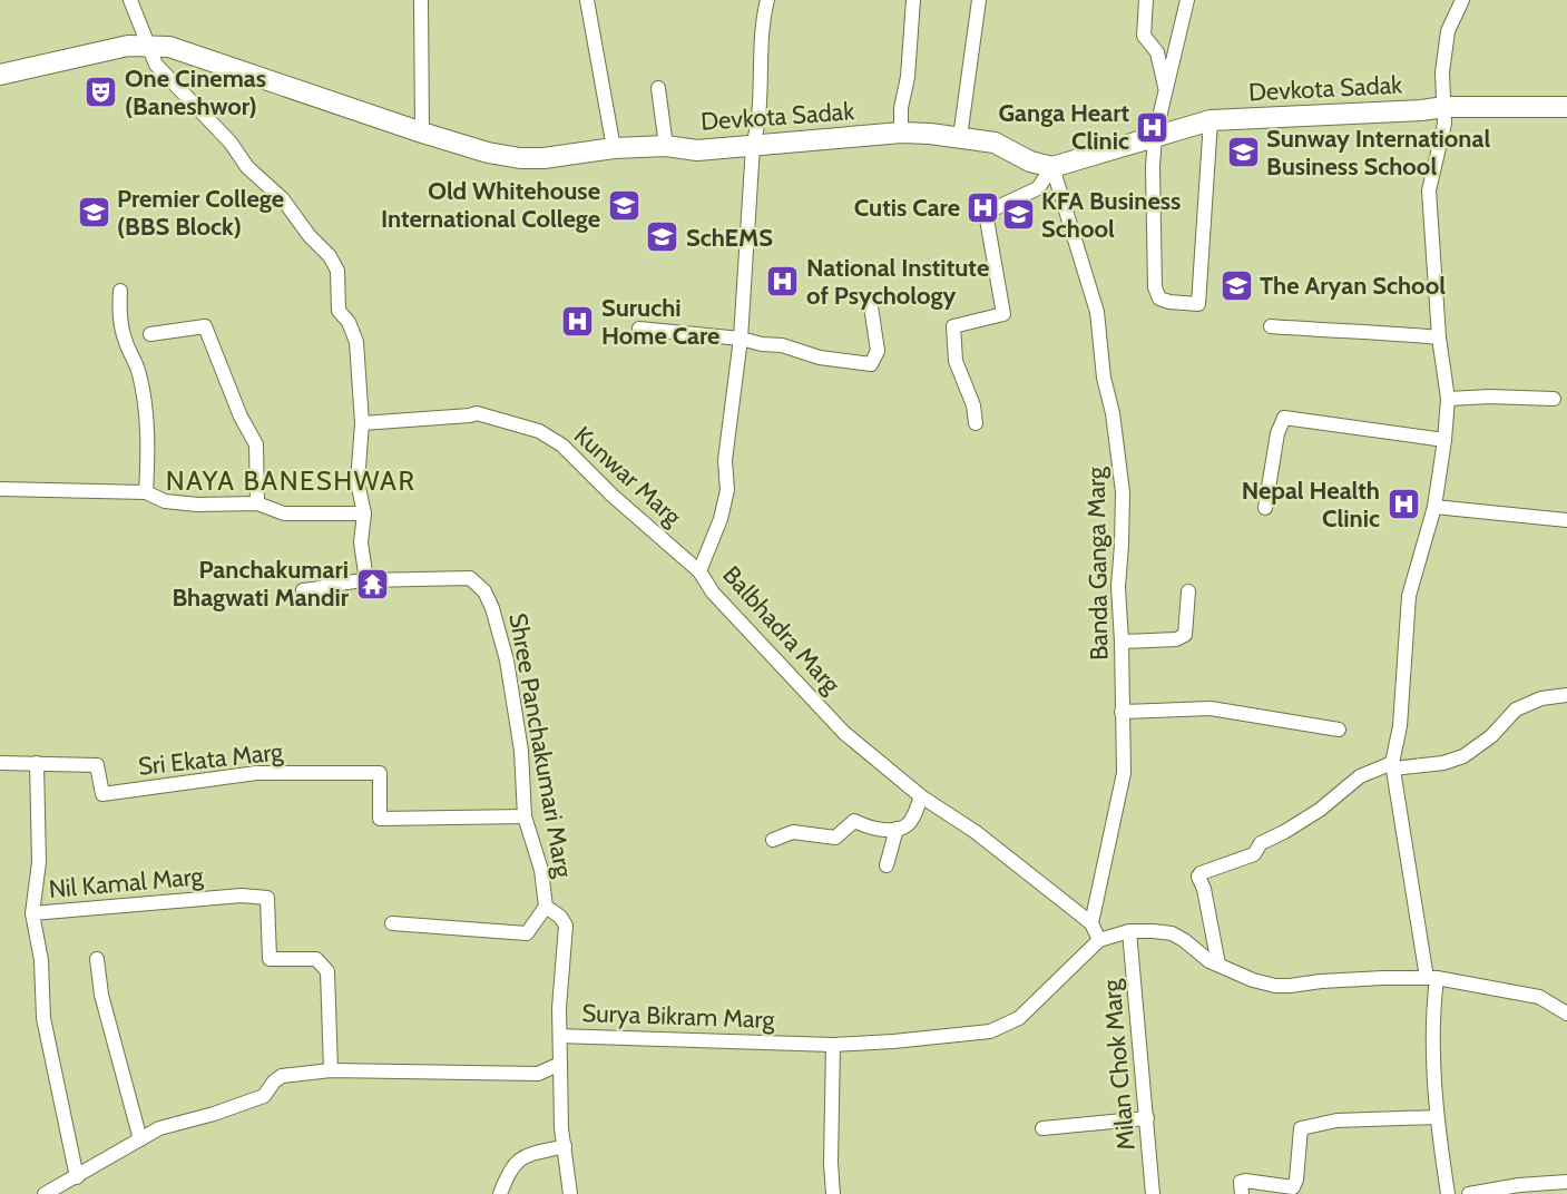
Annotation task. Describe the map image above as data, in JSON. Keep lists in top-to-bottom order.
{
  "streets": {
    "main road": ["Devkota Sadak"],
    "street": [
      "Kunwar Marg",
      "Banda Ganga Marg",
      "Balbhadra Marg",
      "Shree Panchakumari Marg",
      "Sri Ekata Marg",
      "Nil Kamal Marg",
      "Surya Bikram Marg",
      "Milan Chok Marg"
    ]
  },
  "crossings": [
    ["Devkota Sadak", "Banda Ganga Marg"],
    ["Devkota Sadak", "Balbhadra Marg"],
    ["Kunwar Marg", "Balbhadra Marg"],
    ["Banda Ganga Marg", "Balbhadra Marg"],
    ["Balbhadra Marg", "Surya Bikram Marg"],
    ["Shree Panchakumari Marg", "Sri Ekata Marg"],
    ["Shree Panchakumari Marg", "Surya Bikram Marg"]
  ],
  "districts": ["NAYA BANESHWAR"],
  "places": {
    "theatre": ["One Cinemas (Baneshwor)"],
    "hospital": [
      "Ganga Heart Clinic",
      "Cutis Care",
      "National Institute of Psychology",
      "Suruchi Home Care",
      "Nepal Health Clinic"
    ],
    "school or university": [
      "Sunway International Business School",
      "Old Whitehouse International College",
      "Premier College (BBS Block)",
      "KFA Business School",
      "SchEMS",
      "The Aryan School"
    ],
    "temple": ["Panchakumari Bhagwati Mandir"]
  }
}
